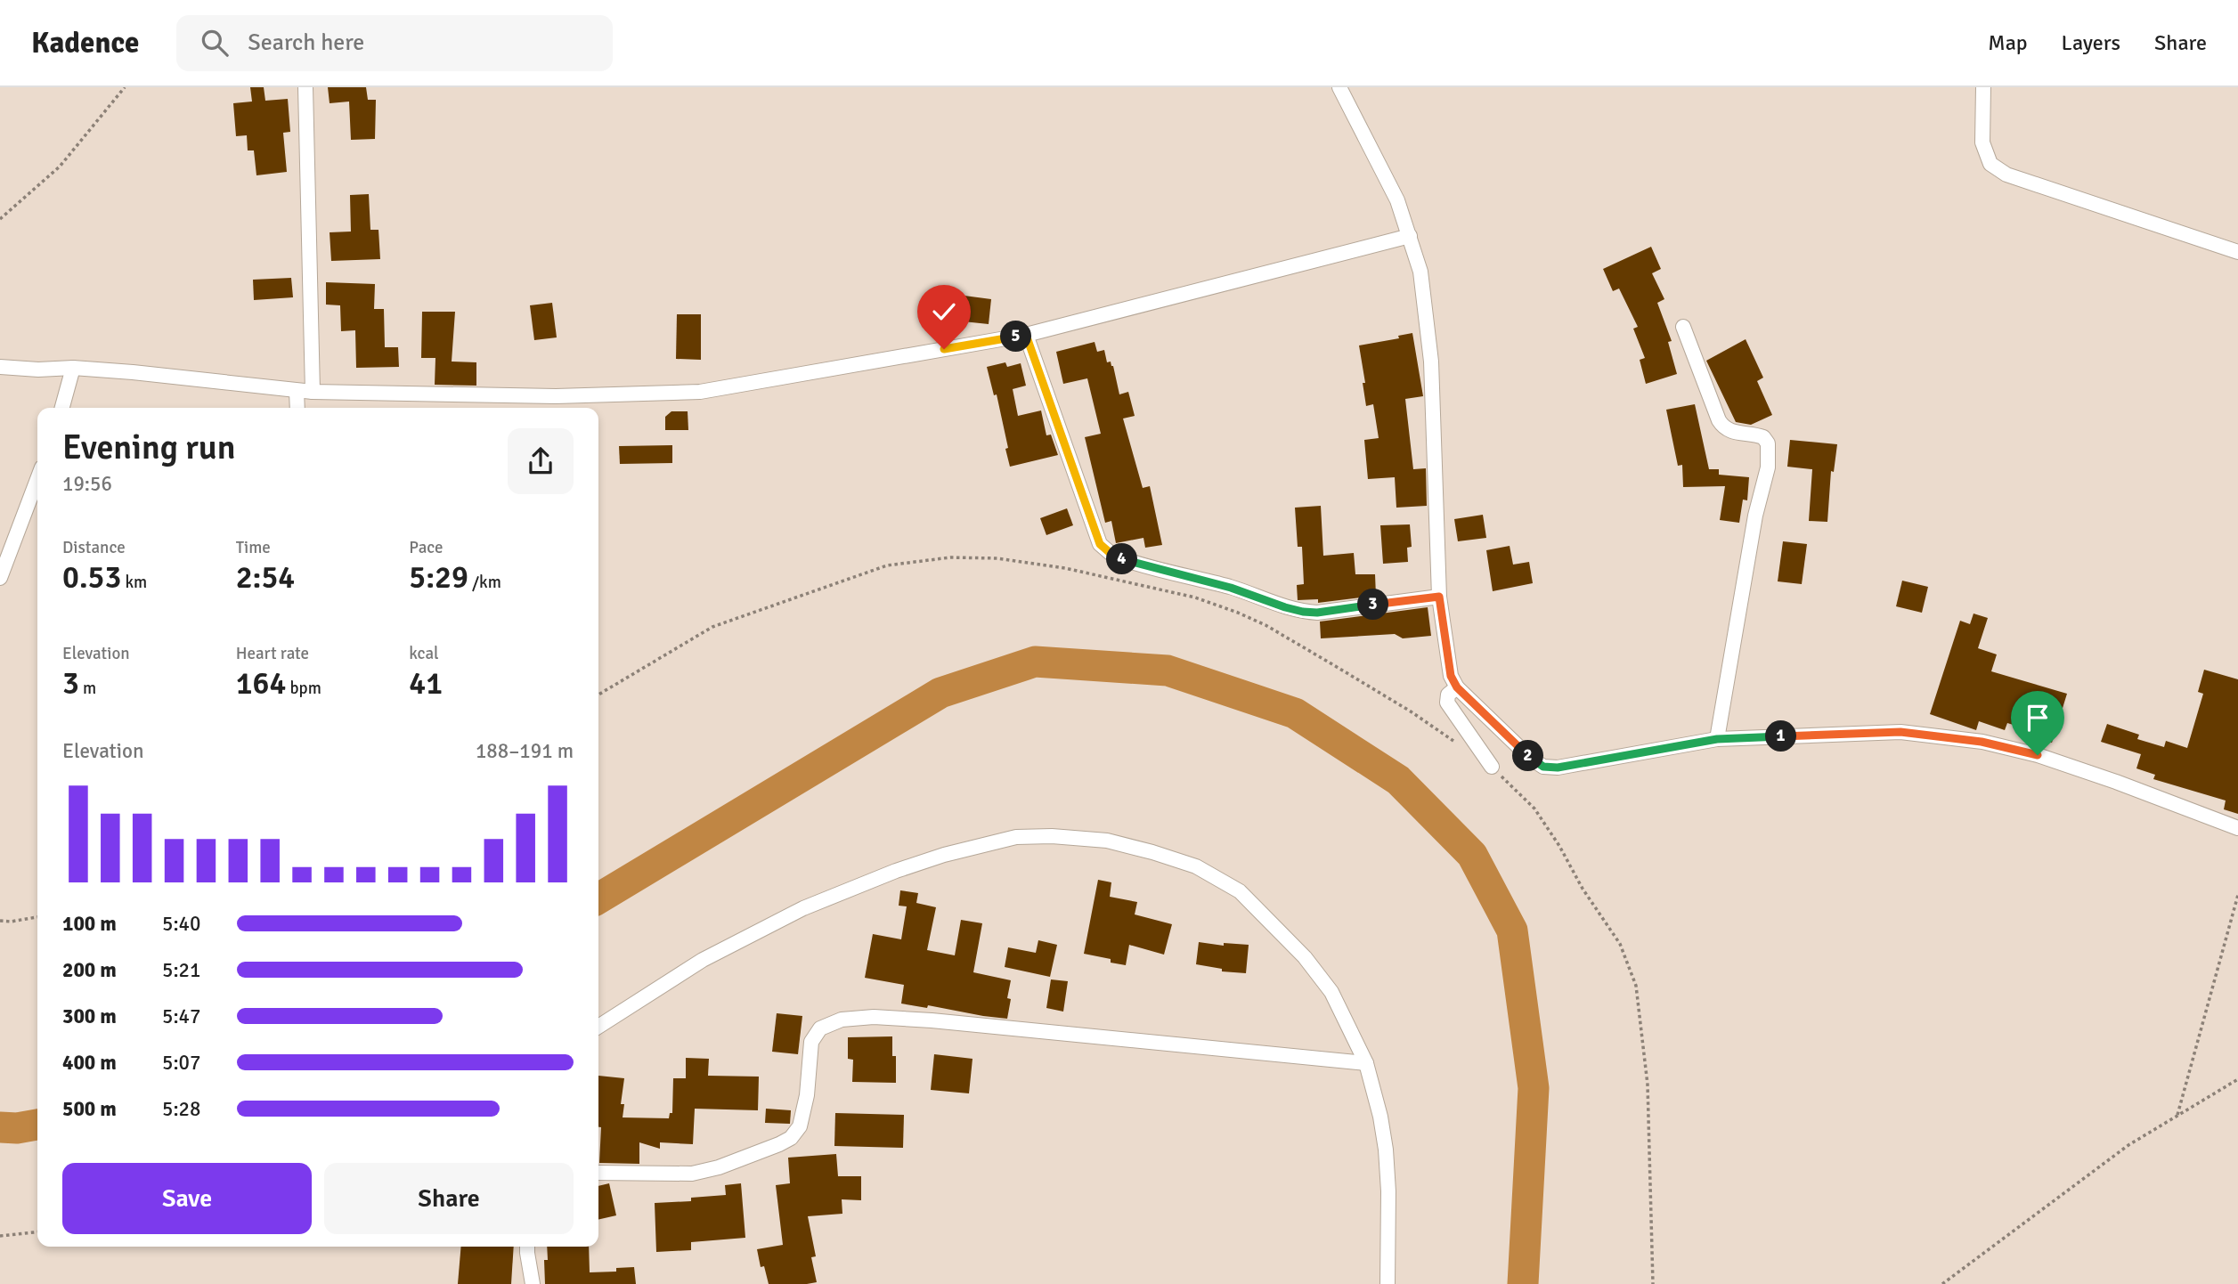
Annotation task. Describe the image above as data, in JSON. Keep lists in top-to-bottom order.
{
  "page": {
    "header": "Kadence",
    "search": "Search here",
    "nav": ["Map", "Layers", "Share"],
    "pins": [
      "5",
      "4",
      "3",
      "1",
      "2"
    ],
    "heading": ["Evening run", "19:56"],
    "stats": [
      ["Distance", "0.53 km"],
      ["Time", "2:54"],
      ["Pace", "5:29 /km"],
      ["Elevation", "3 m"],
      ["Heart rate", "164 bpm"],
      ["kcal", "41"]
    ],
    "chart": ["Elevation", "188–191 m"],
    "list": [
      {
        "name": "100 m",
        "note": "5:40"
      },
      {
        "name": "200 m",
        "note": "5:21"
      },
      {
        "name": "300 m",
        "note": "5:47"
      },
      {
        "name": "400 m",
        "note": "5:07"
      },
      {
        "name": "500 m",
        "note": "5:28"
      }
    ],
    "buttons": ["Save", "Share"]
  }
}
